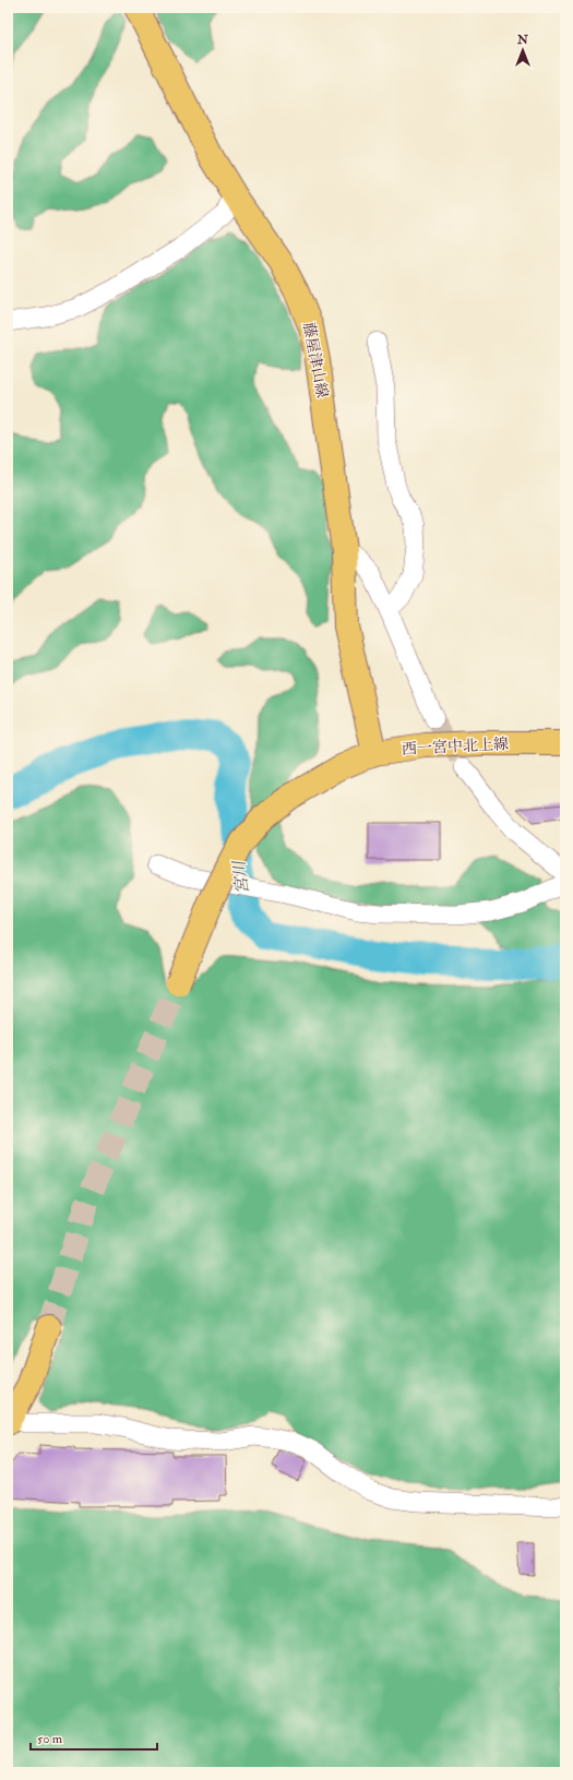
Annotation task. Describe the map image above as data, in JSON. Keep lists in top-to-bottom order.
{
  "streets": {
    "main road": ["藤屋津山線", "西一宮中北上線"]
  },
  "crossings": [
    ["藤屋津山線", "西一宮中北上線"]
  ],
  "water": ["宮川"],
  "scale_bar": "50 m",
  "north": "top"
}
